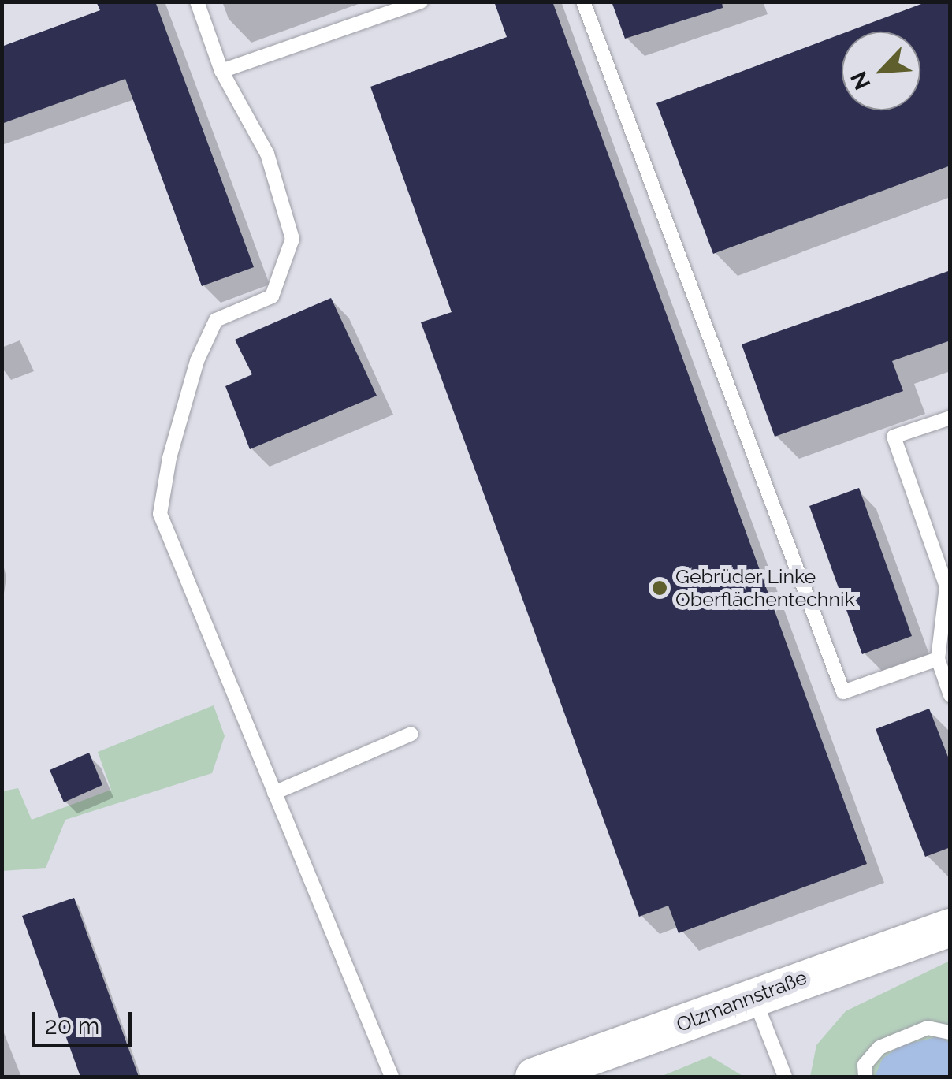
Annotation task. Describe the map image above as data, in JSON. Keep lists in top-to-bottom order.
{
  "streets": {
    "main road": ["Olzmannstraße"]
  },
  "places": ["Gebrüder Linke Oberflächentechnik"],
  "scale_bar": "20 m",
  "north": "bottom left"
}
